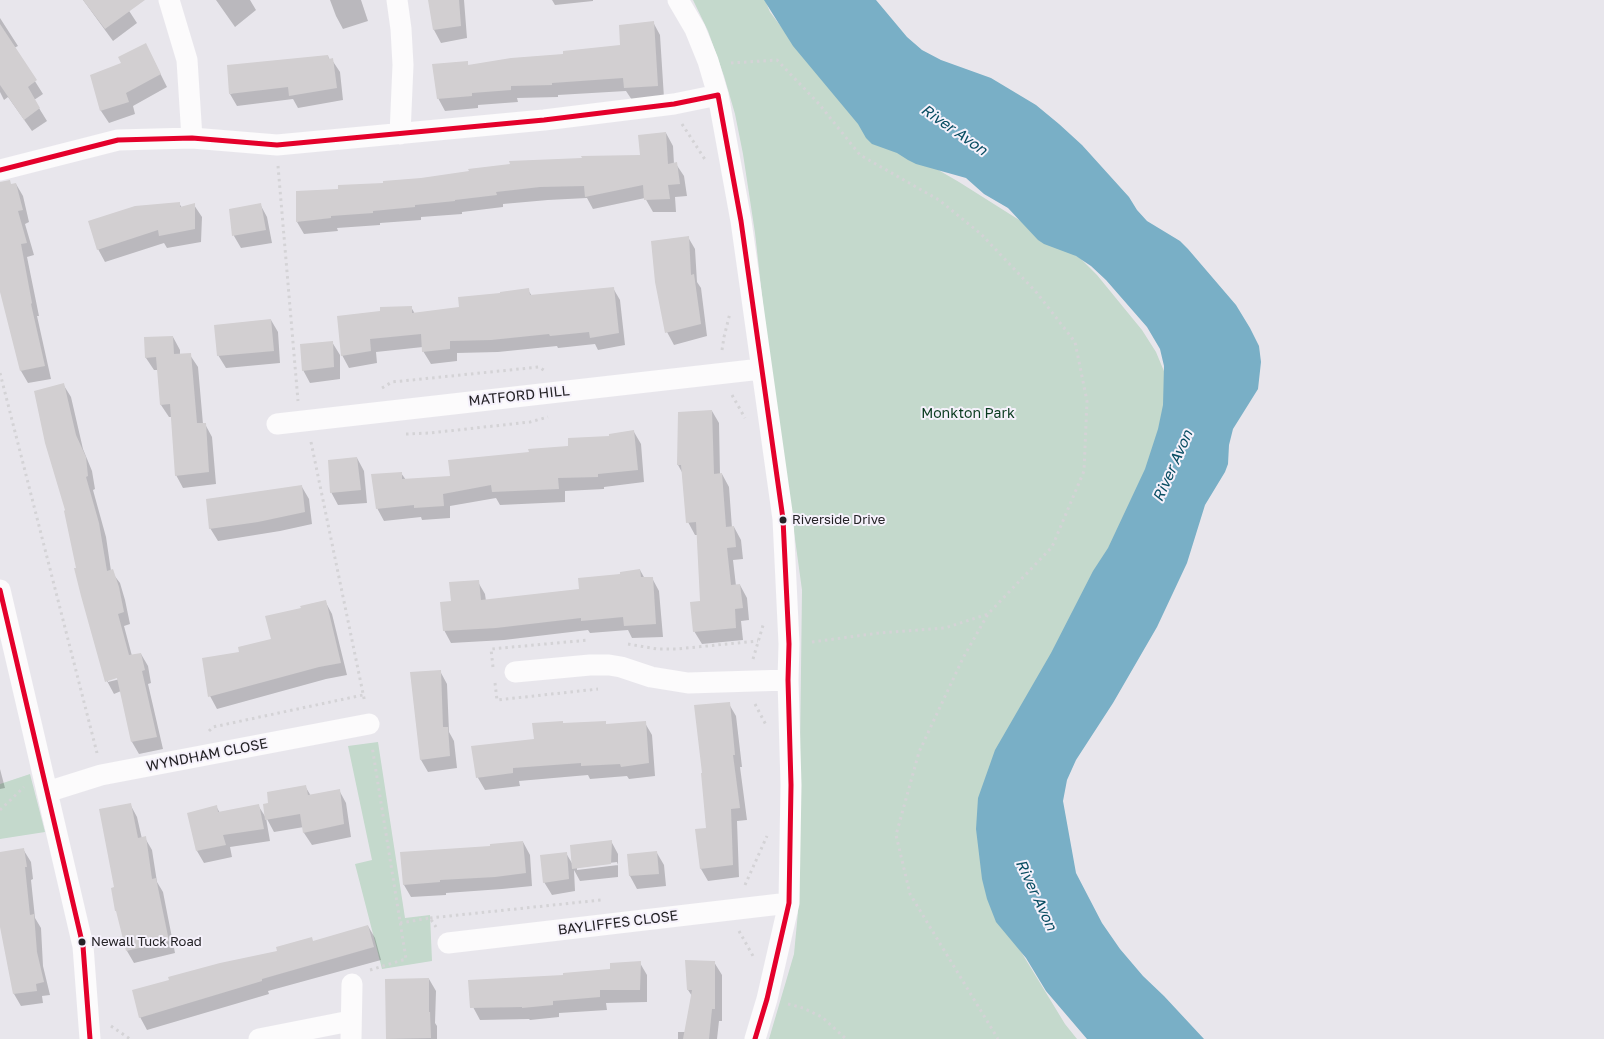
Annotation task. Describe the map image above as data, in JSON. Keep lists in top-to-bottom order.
{
  "streets": {
    "street": ["MATFORD HILL", "WYNDHAM CLOSE", "BAYLIFFES CLOSE"]
  },
  "water": ["River Avon"],
  "parks": ["Monkton Park"],
  "places": ["Riverside Drive", "Newall Tuck Road"]
}
